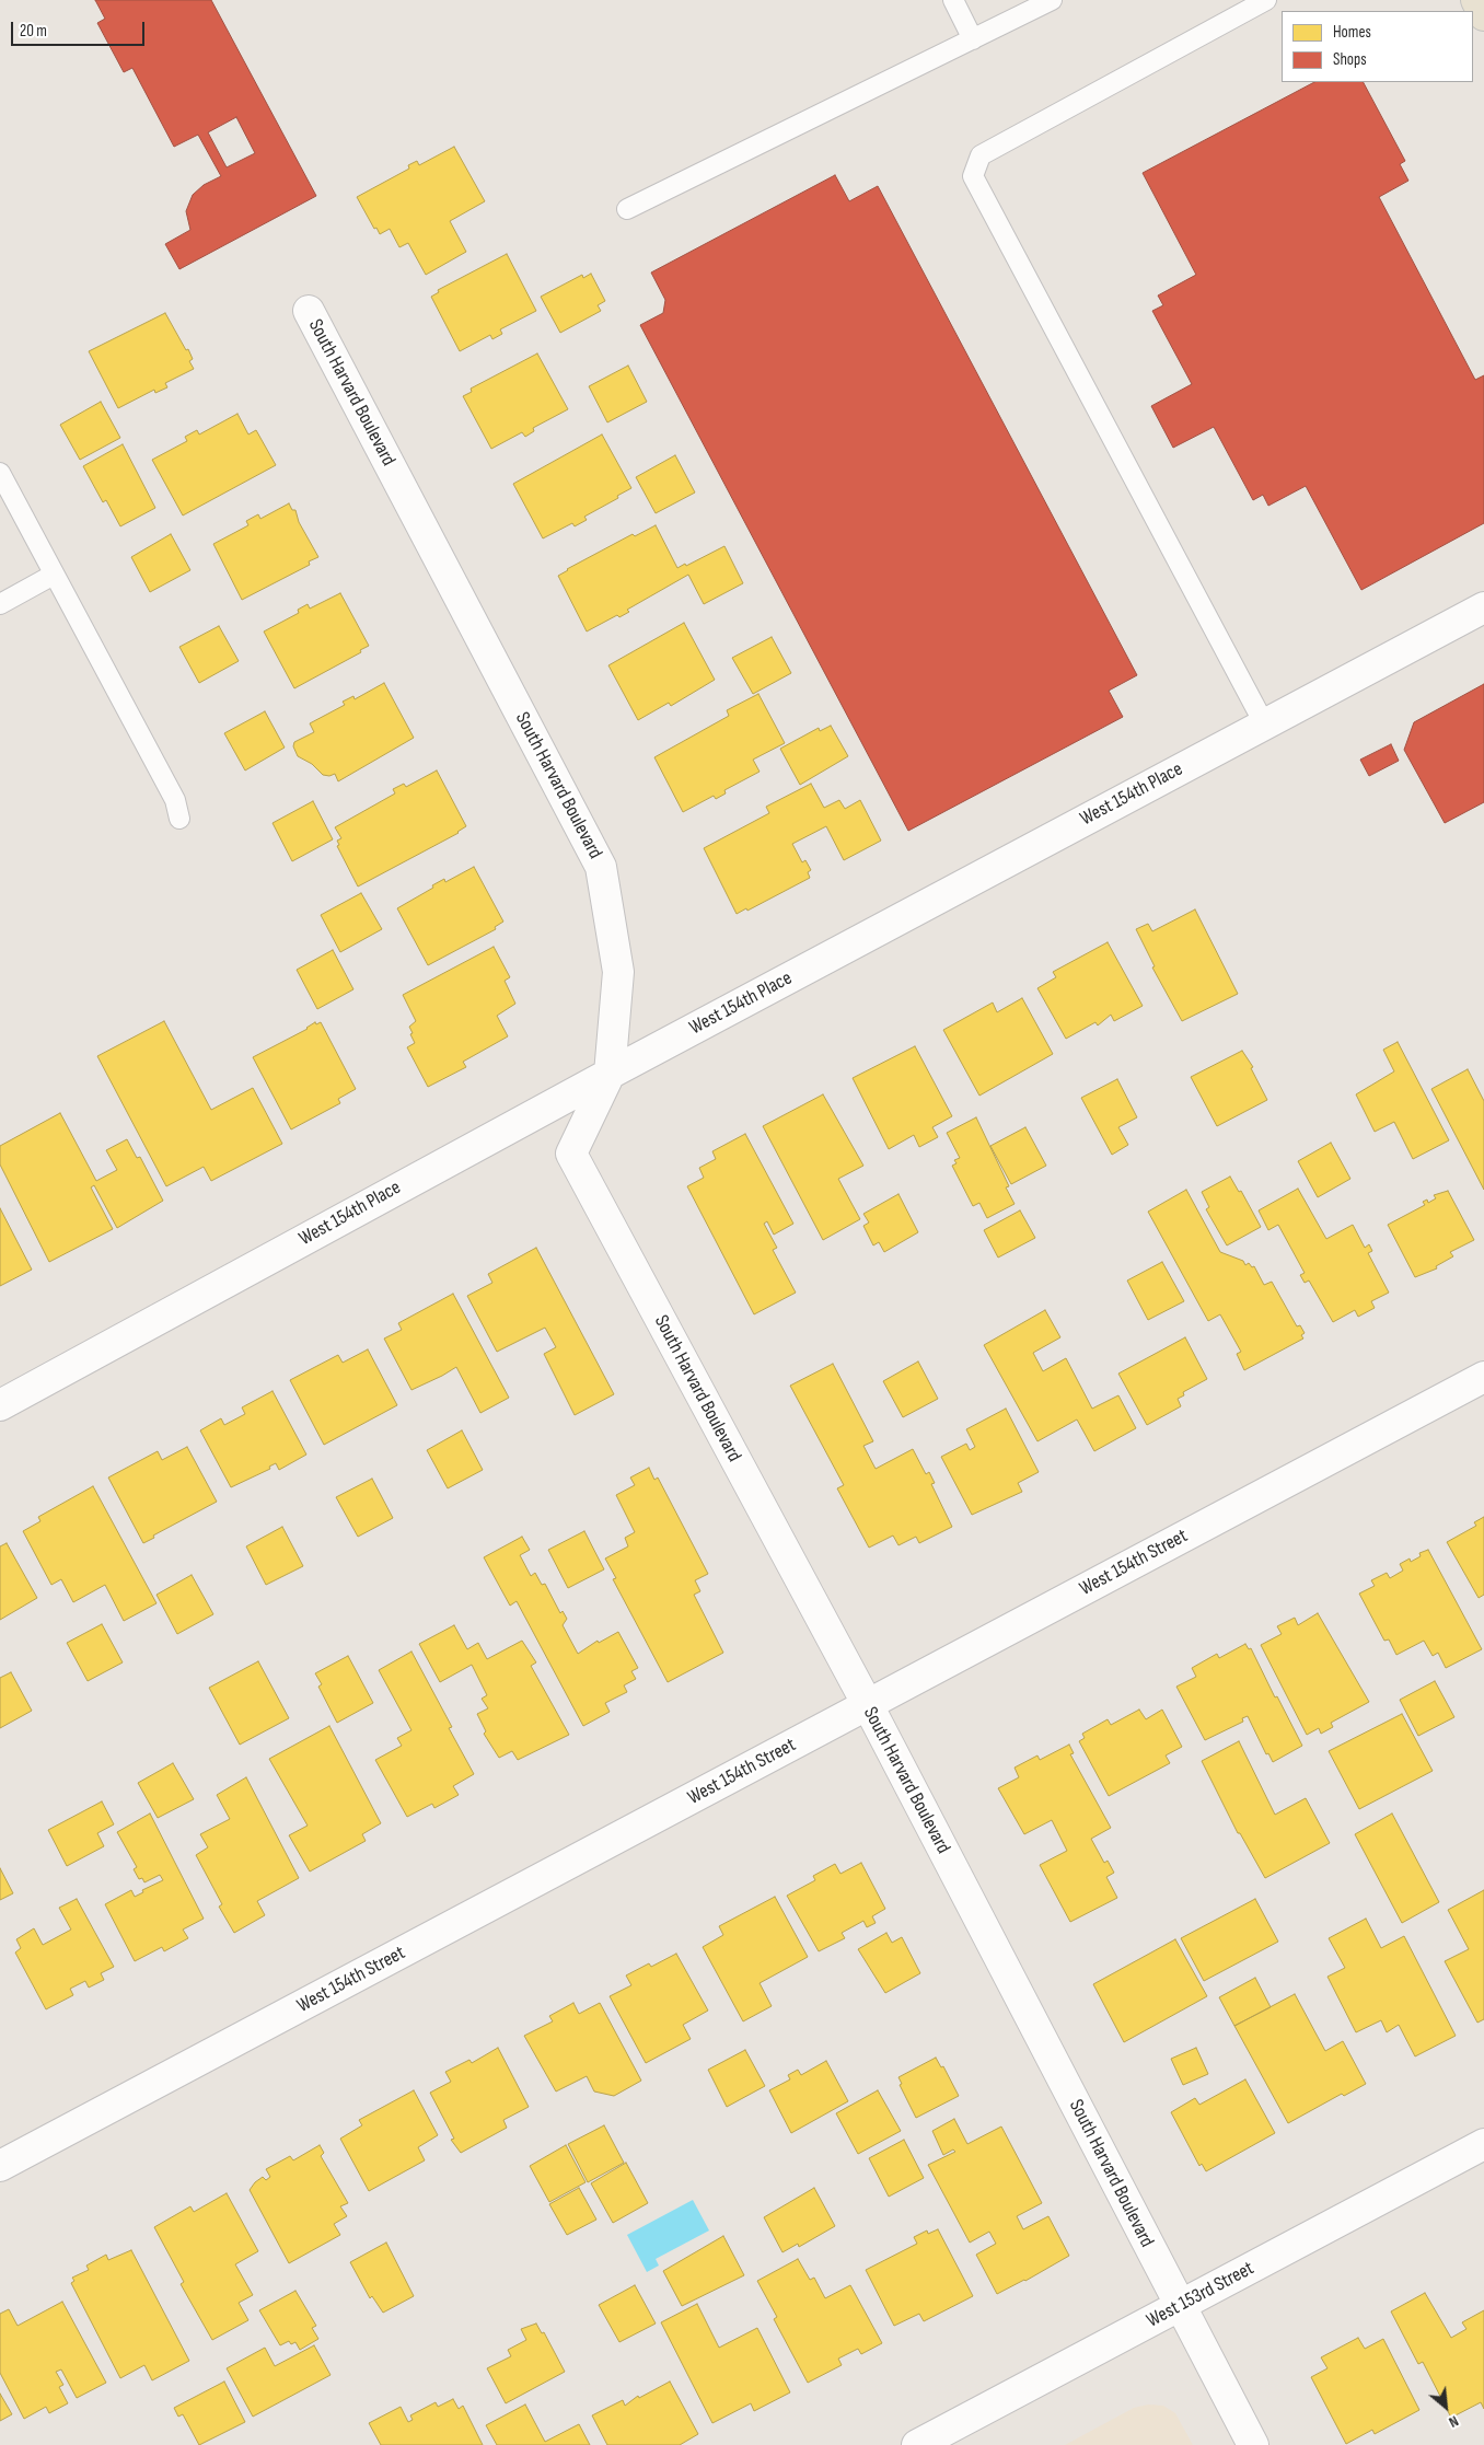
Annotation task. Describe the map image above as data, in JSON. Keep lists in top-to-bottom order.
{
  "streets": {
    "street": [
      "South Harvard Boulevard",
      "West 154th Place",
      "West 154th Street",
      "West 153rd Street"
    ]
  },
  "crossings": [
    ["South Harvard Boulevard", "West 154th Place"],
    ["South Harvard Boulevard", "West 154th Street"],
    ["South Harvard Boulevard", "West 153rd Street"]
  ],
  "legend": ["Homes", "Shops"],
  "scale_bar": "20 m",
  "north": "bottom right"
}
